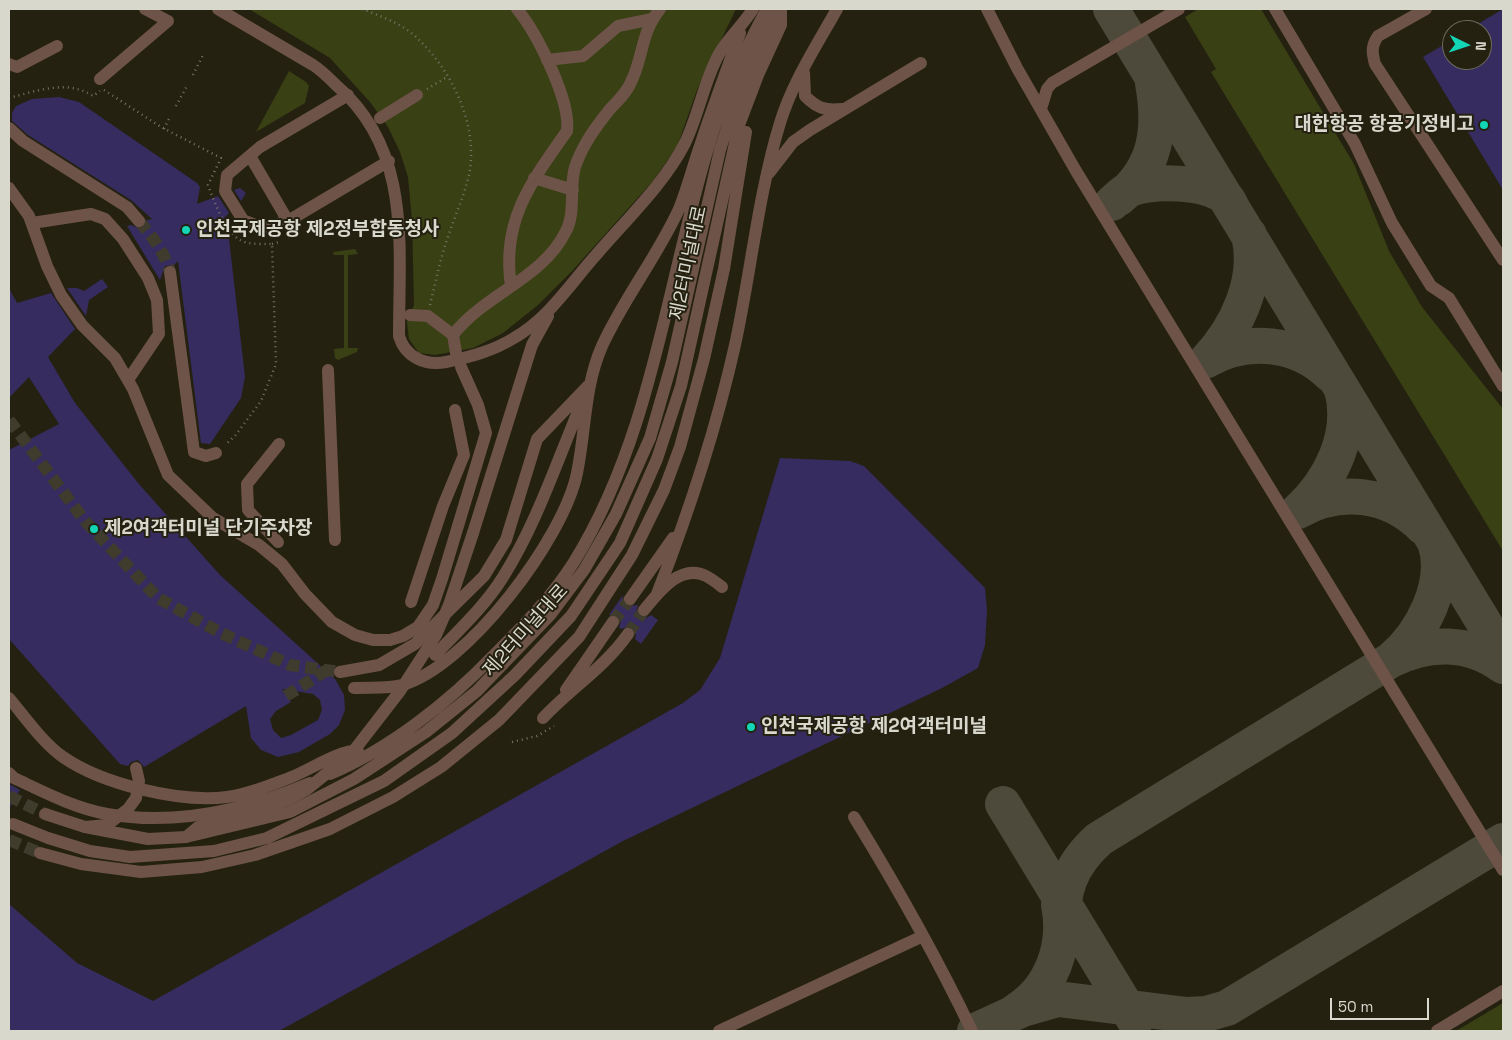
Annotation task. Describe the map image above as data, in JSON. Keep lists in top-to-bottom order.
{
  "streets": {
    "street": ["제2터미널대로"]
  },
  "places": [
    "대한항공 항공기정비고",
    "인천국제공항 제2정부합동청사",
    "제2여객터미널 단기주차장",
    "인천국제공항 제2여객터미널"
  ],
  "scale_bar": "50 m",
  "north": "right"
}
